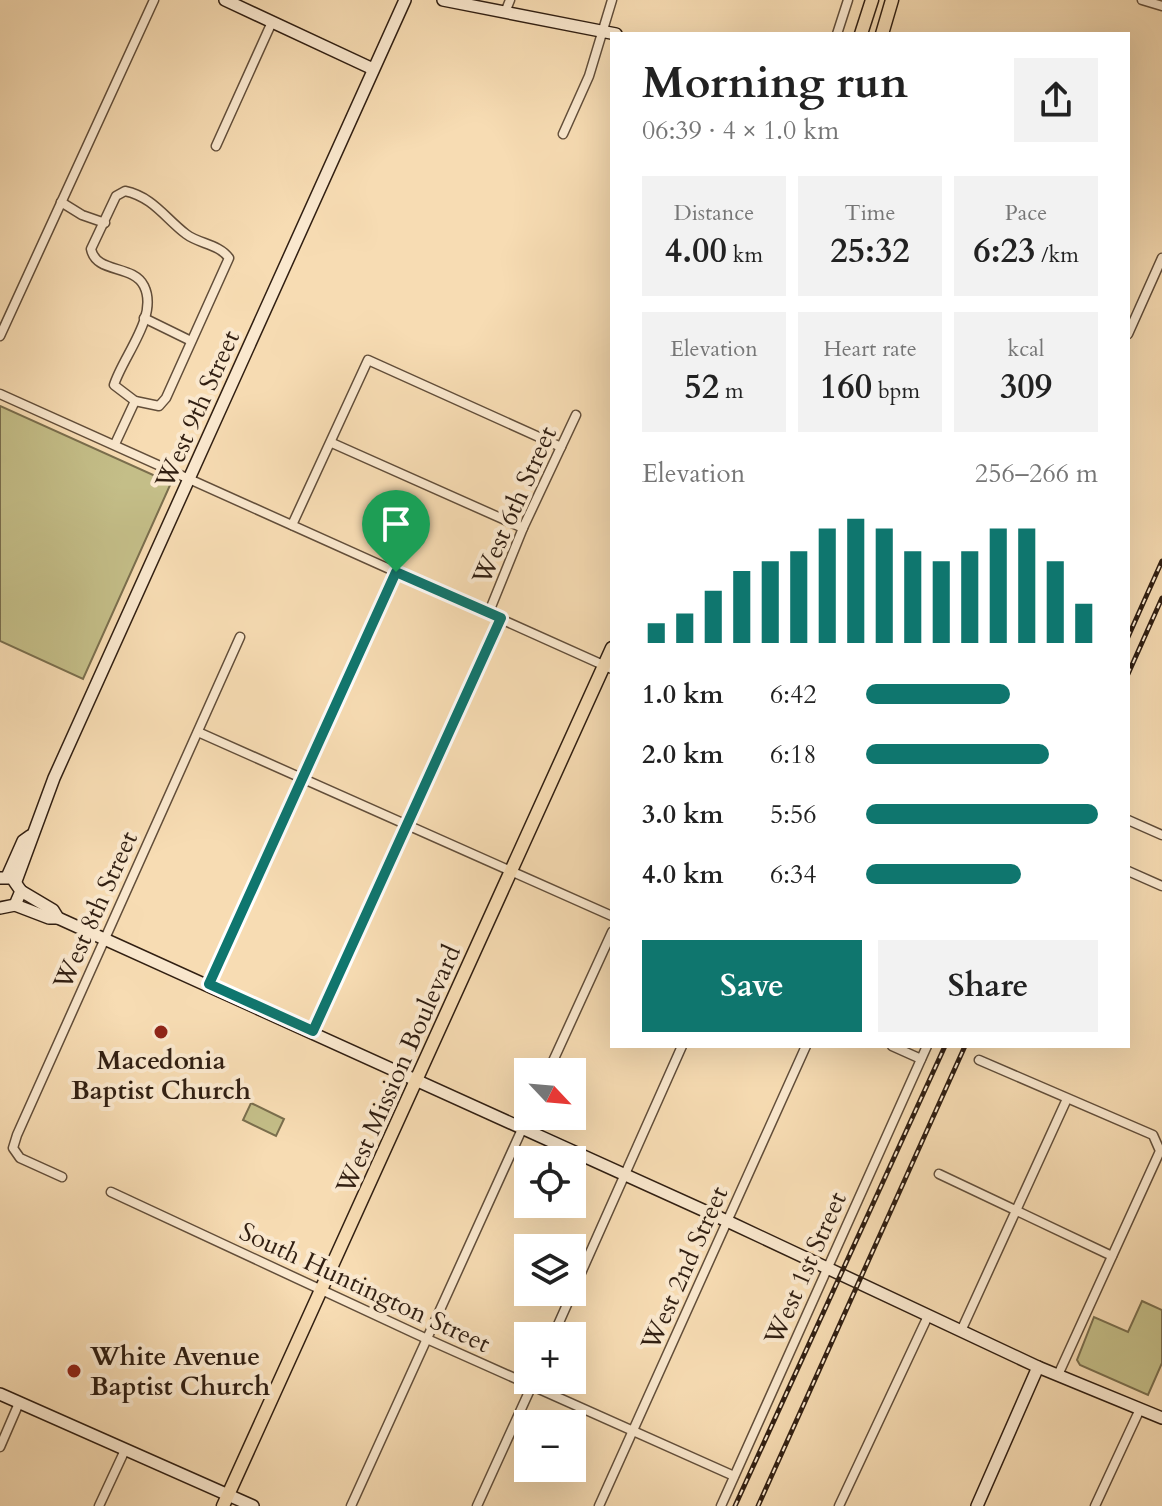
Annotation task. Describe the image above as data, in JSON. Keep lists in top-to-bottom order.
{
  "streets": {
    "main road": ["West Mission Boulevard"],
    "street": [
      "West 9th Street",
      "West 6th Street",
      "West 8th Street",
      "West 2nd Street",
      "West 1st Street",
      "South Huntington Street"
    ]
  },
  "crossings": [
    ["West Mission Boulevard", "South Huntington Street"],
    ["West 2nd Street", "South Huntington Street"],
    ["West 1st Street", "South Huntington Street"]
  ],
  "places": ["Macedonia Baptist Church", "White Avenue Baptist Church"],
  "north": "bottom right",
  "page": {
    "heading": ["Morning run", "06:39 · 4 × 1.0 km"],
    "stats": [
      ["Distance", "4.00 km"],
      ["Time", "25:32"],
      ["Pace", "6:23 /km"],
      ["Elevation", "52 m"],
      ["Heart rate", "160 bpm"],
      ["kcal", "309"]
    ],
    "chart": ["Elevation", "256–266 m"],
    "list": [
      {
        "name": "1.0 km",
        "note": "6:42"
      },
      {
        "name": "2.0 km",
        "note": "6:18"
      },
      {
        "name": "3.0 km",
        "note": "5:56"
      },
      {
        "name": "4.0 km",
        "note": "6:34"
      }
    ],
    "buttons": ["Save", "Share"],
    "map_buttons": ["+", "−"]
  }
}
